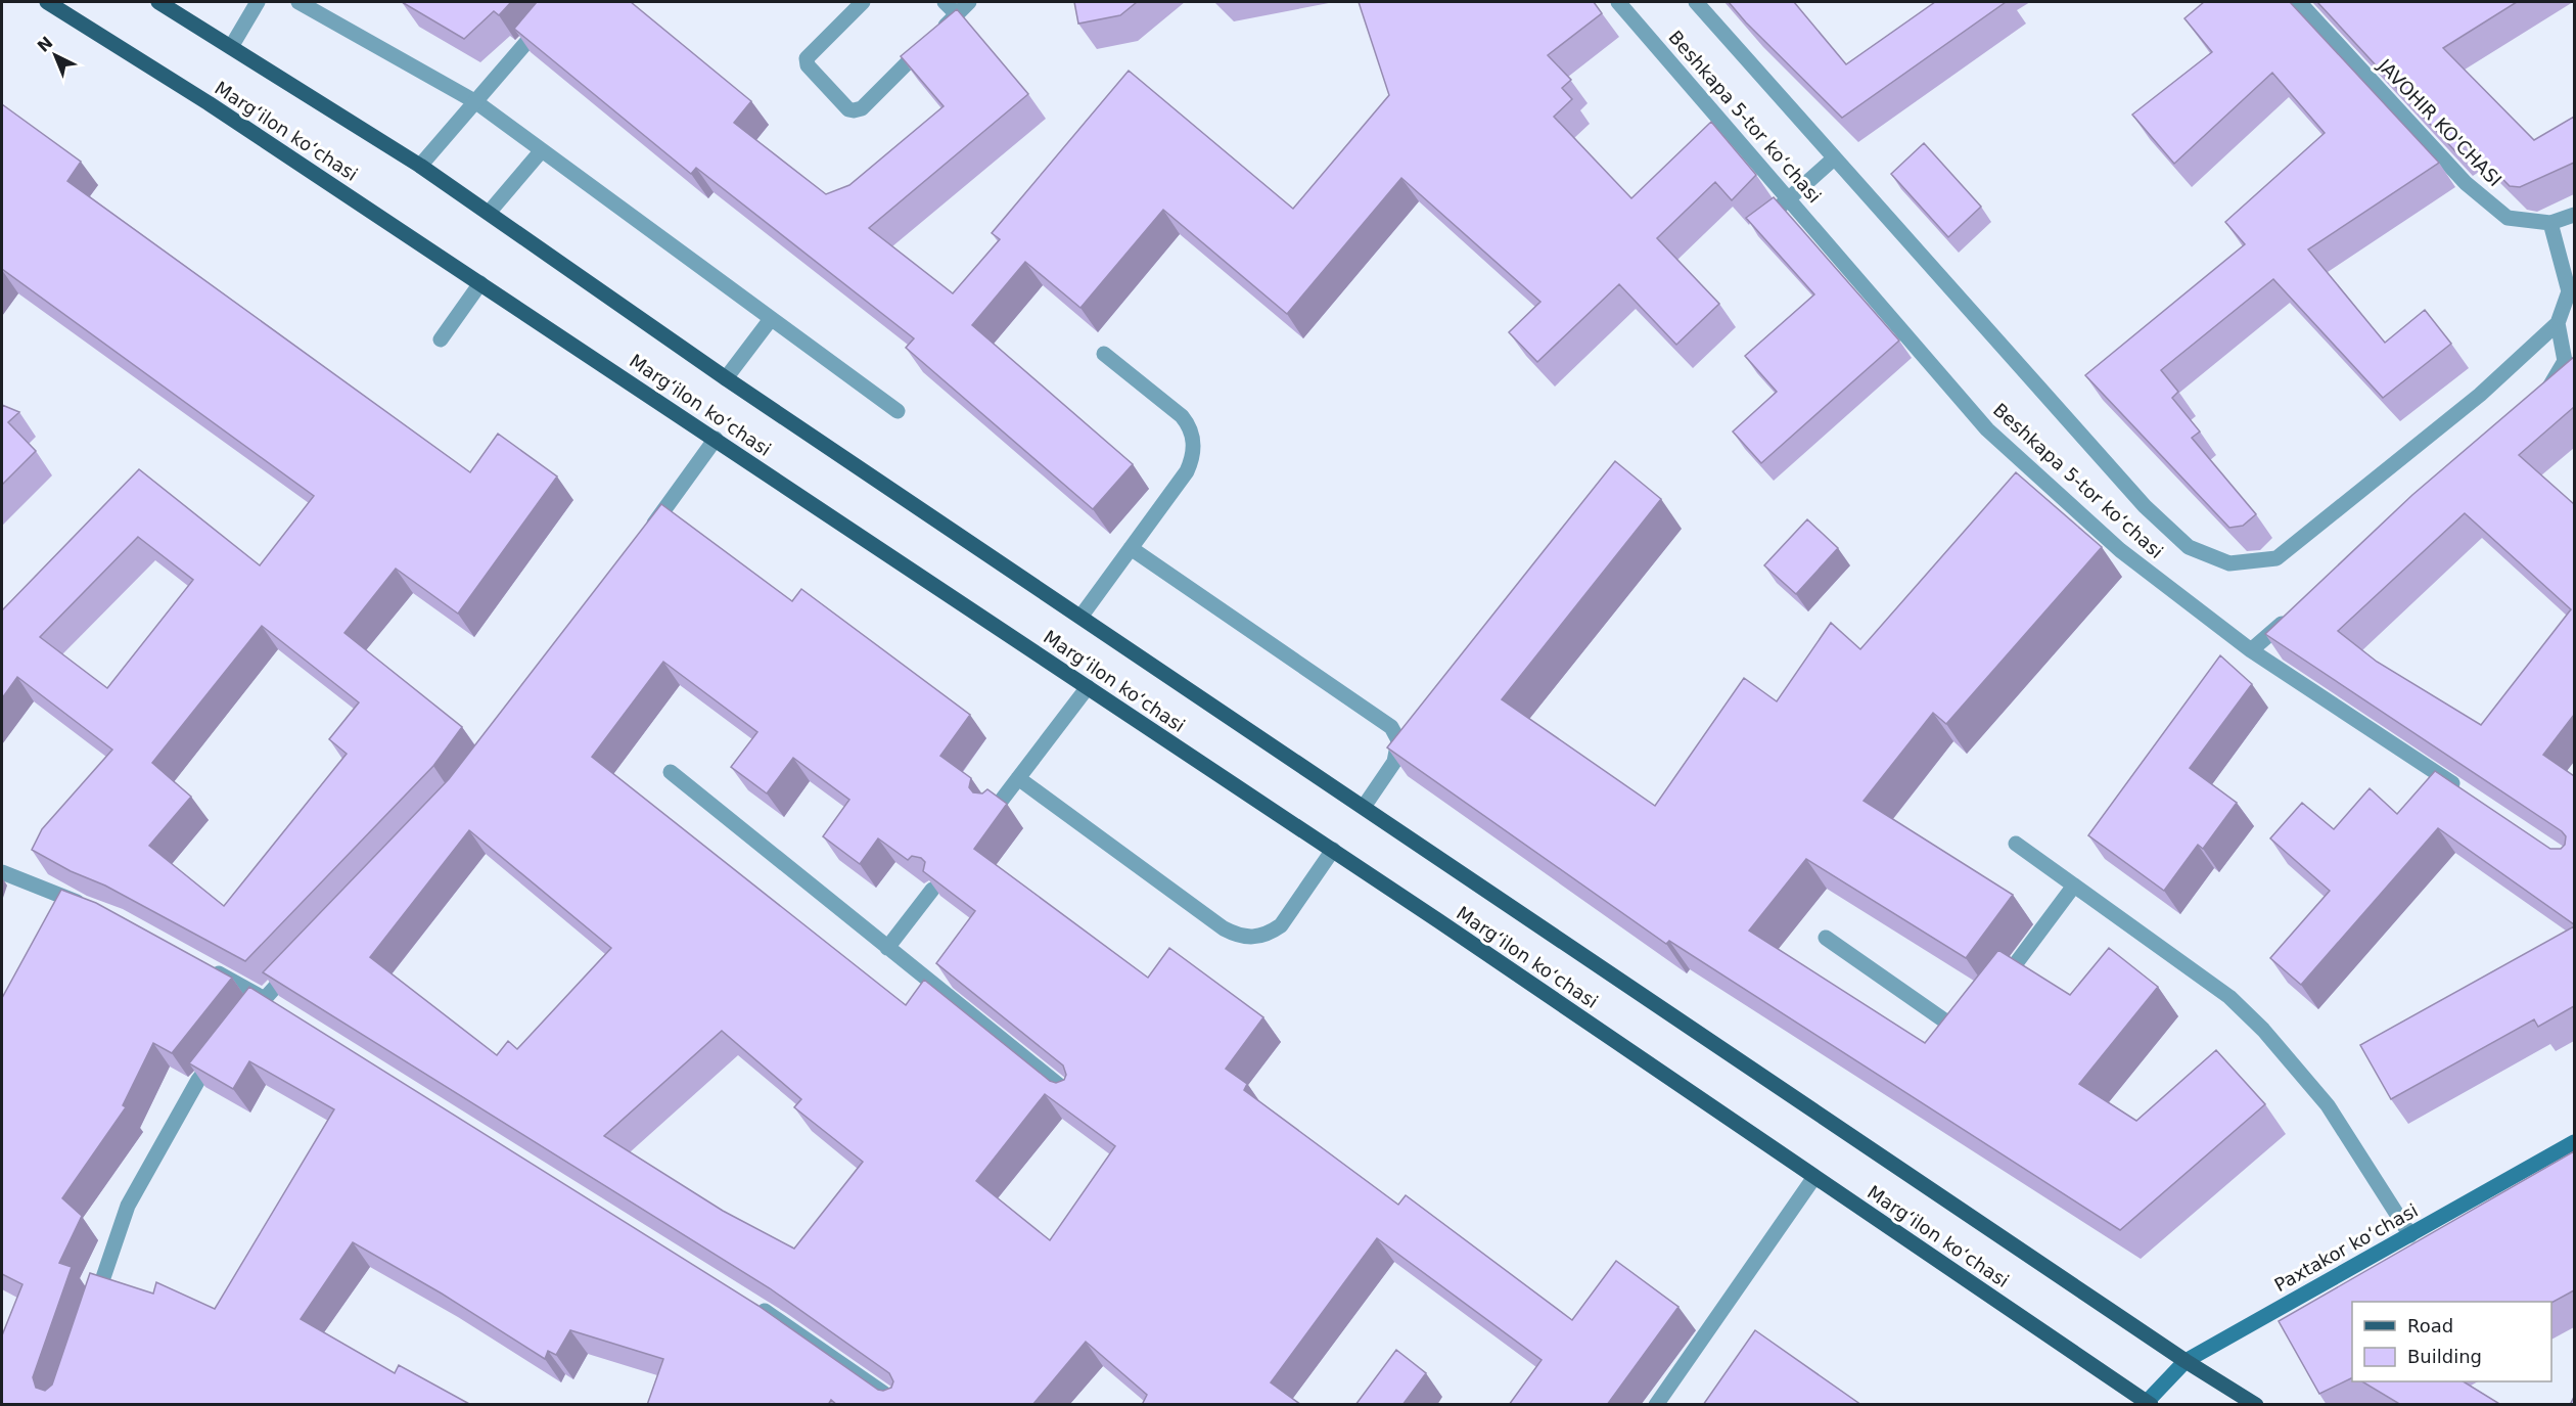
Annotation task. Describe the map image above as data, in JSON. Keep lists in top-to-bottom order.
{
  "streets": {
    "main road": ["Margʻilon koʻchasi", "Paxtakor koʻchasi"],
    "street": ["Beshkapa 5-tor koʻchasi", "JAVOHIR KO'CHASI"]
  },
  "crossings": [
    ["Margʻilon koʻchasi", "Paxtakor koʻchasi"]
  ],
  "legend": ["Road", "Building"],
  "north": "top left"
}
